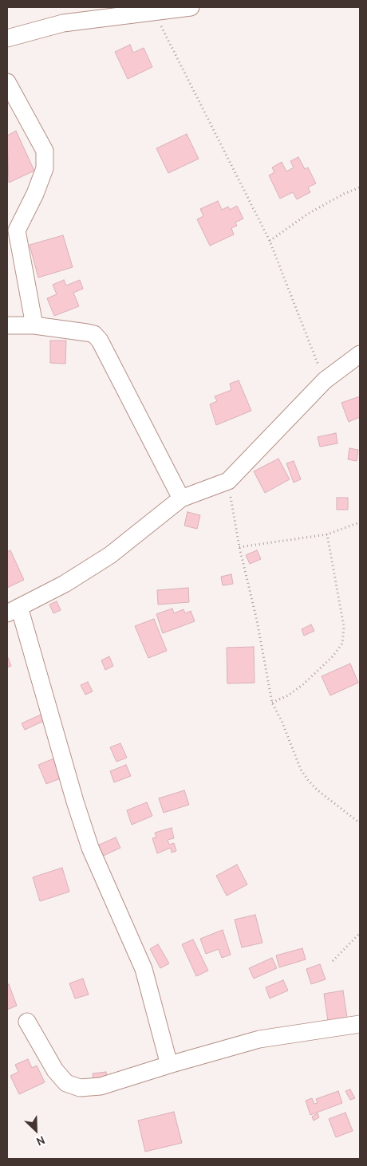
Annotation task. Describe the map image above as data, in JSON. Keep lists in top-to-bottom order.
{
  "north": "bottom right"
}
